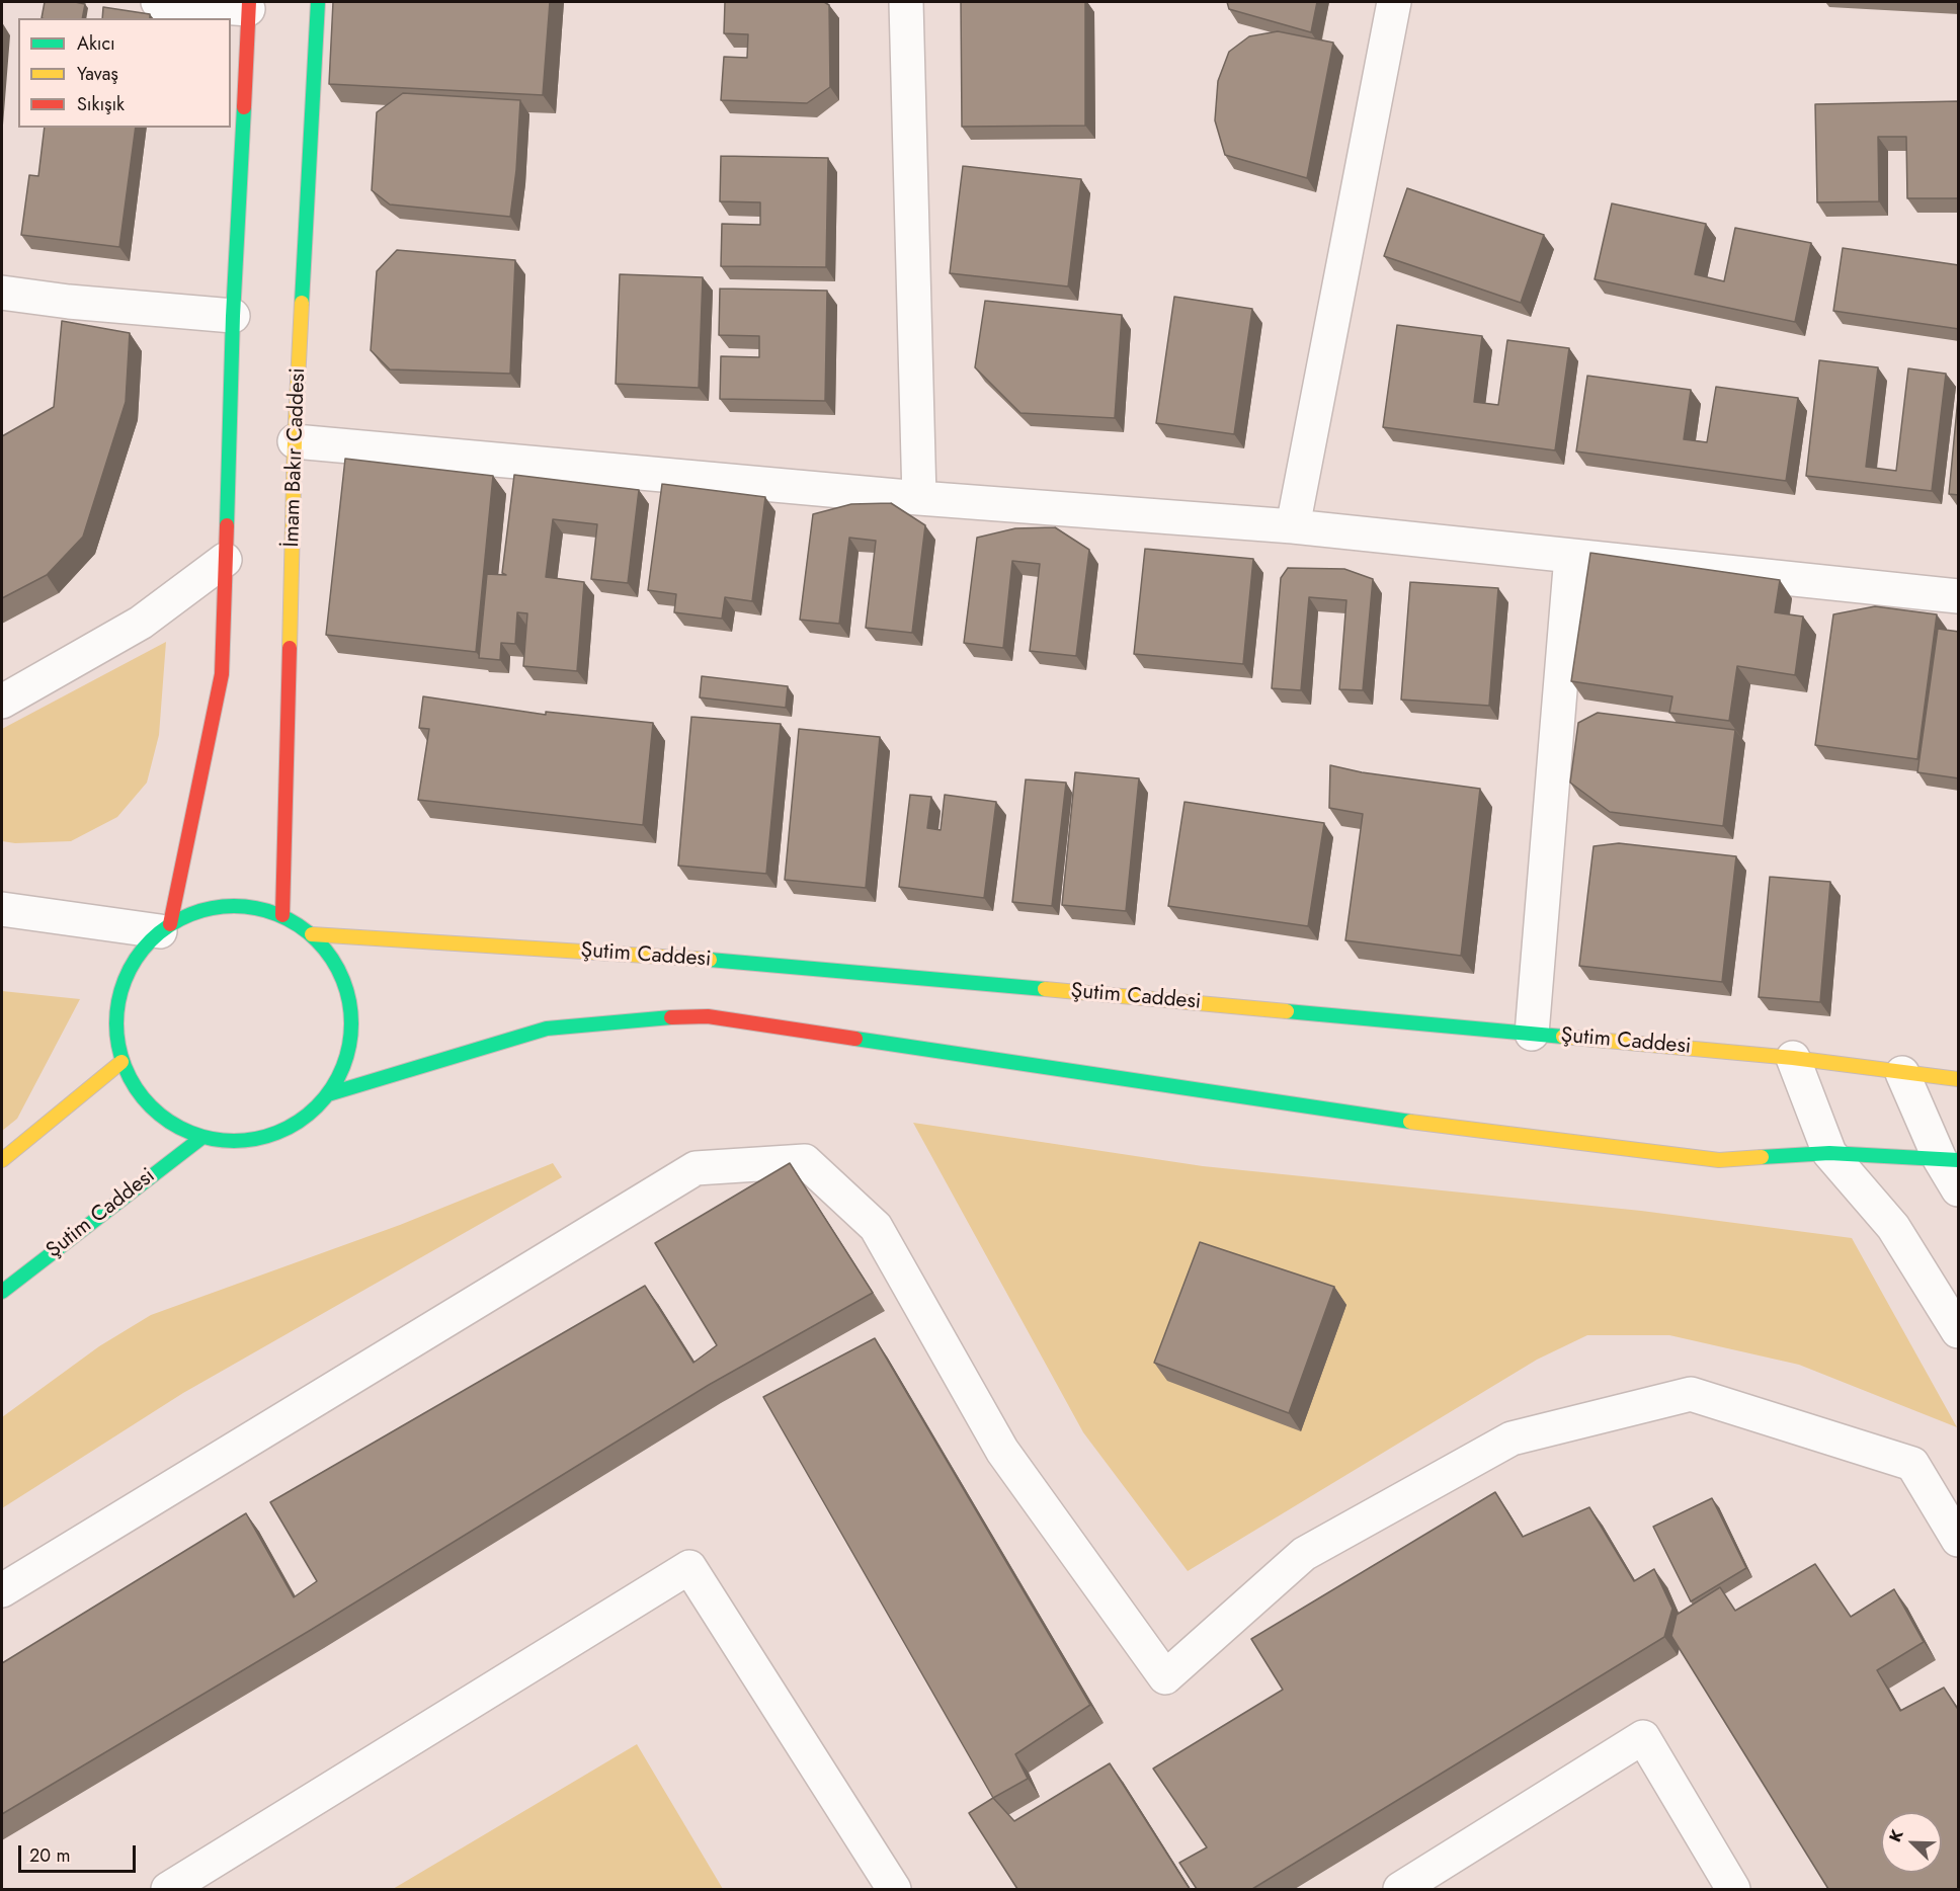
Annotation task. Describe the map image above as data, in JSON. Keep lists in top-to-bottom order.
{
  "streets": {
    "main road": ["İmam Bakır Caddesi", "Şutim Caddesi"]
  },
  "legend": ["Akıcı", "Yavaş", "Sıkışık"],
  "scale_bar": "20 m",
  "north": "top left"
}
